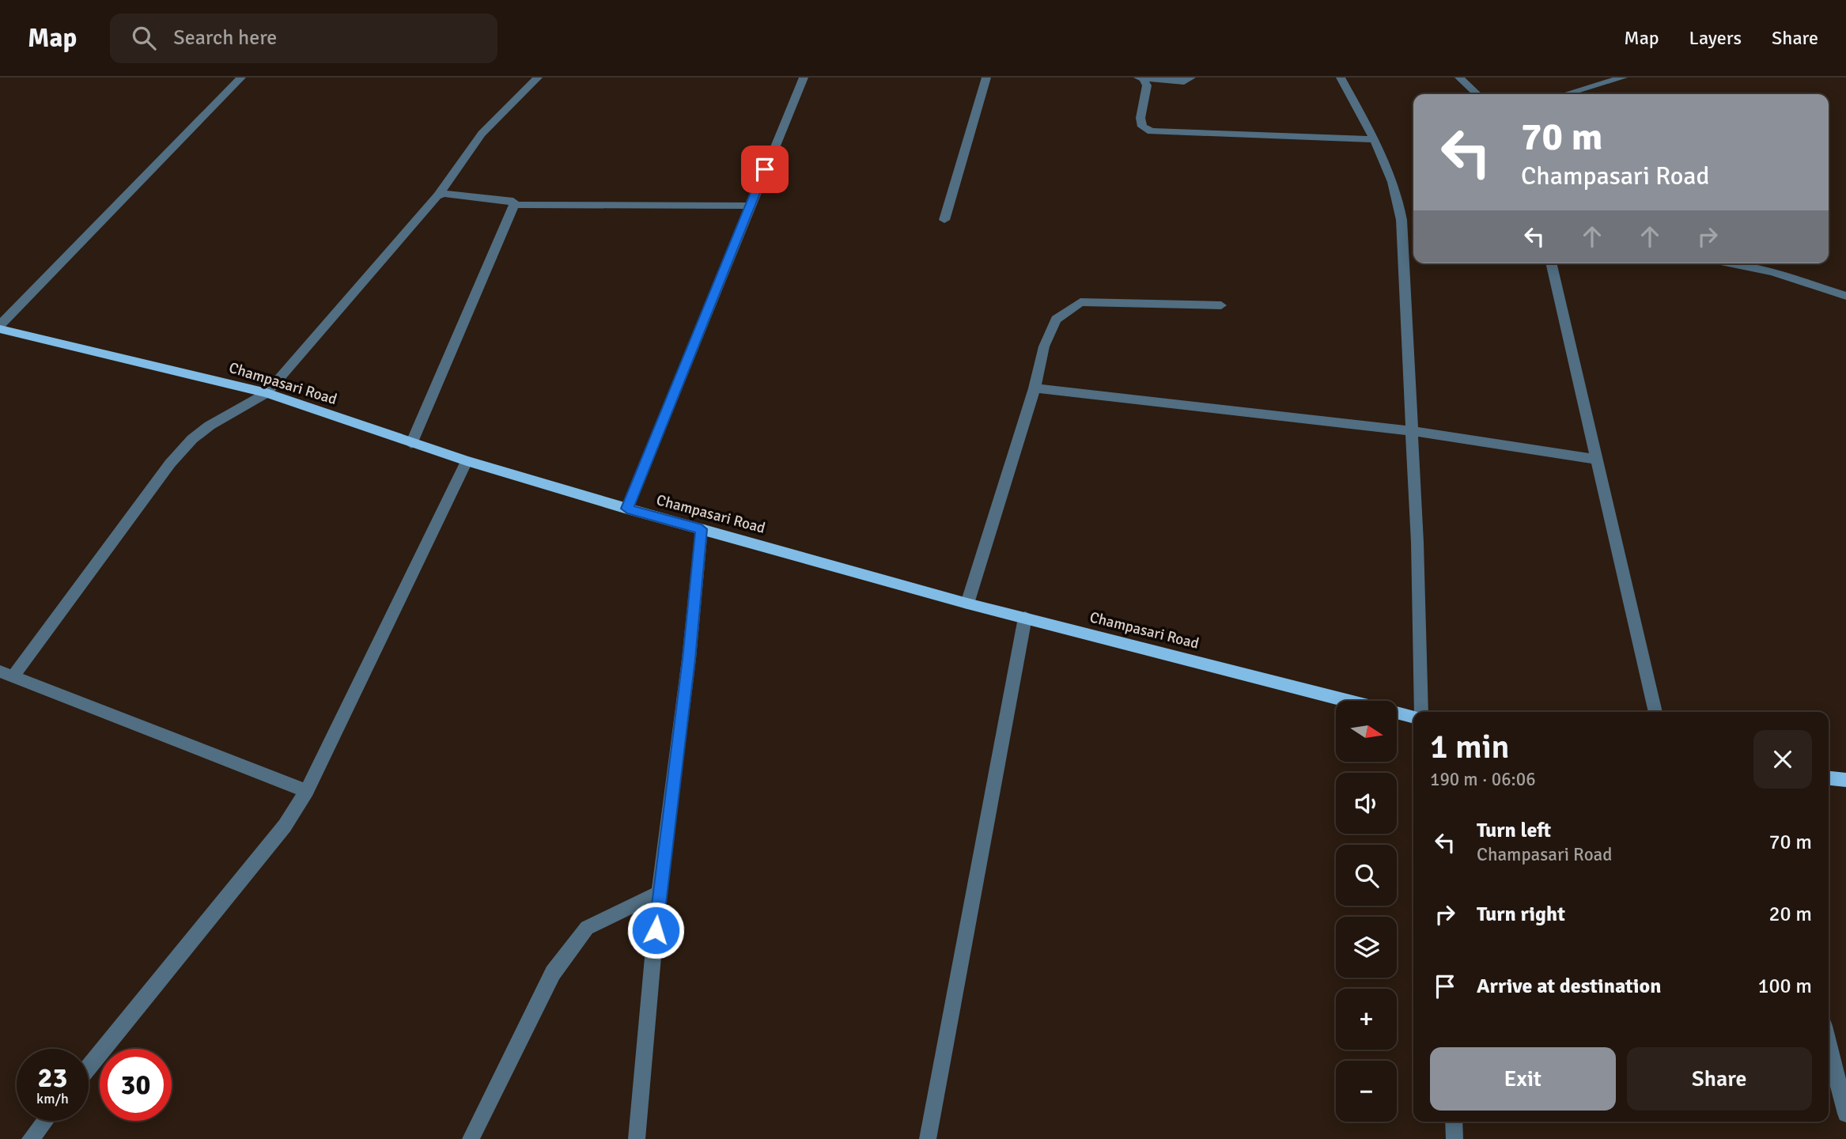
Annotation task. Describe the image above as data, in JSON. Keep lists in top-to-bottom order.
{
  "streets": {
    "main road": ["Champasari Road"]
  },
  "north": "right",
  "page": {
    "header": "Map",
    "search": "Search here",
    "nav": ["Map", "Layers", "Share"],
    "turn": ["70 m", "Champasari Road"],
    "map_buttons": ["+", "−"],
    "heading": ["1 min", "190 m · 06:06"],
    "list": [
      {
        "name": "Turn left",
        "note": "Champasari Road",
        "value": "70 m"
      },
      {
        "name": "Turn right",
        "value": "20 m"
      },
      {
        "name": "Arrive at destination",
        "value": "100 m"
      }
    ],
    "buttons": ["Exit", "Share"],
    "speed": "23 km/h",
    "limit": "30"
  }
}
